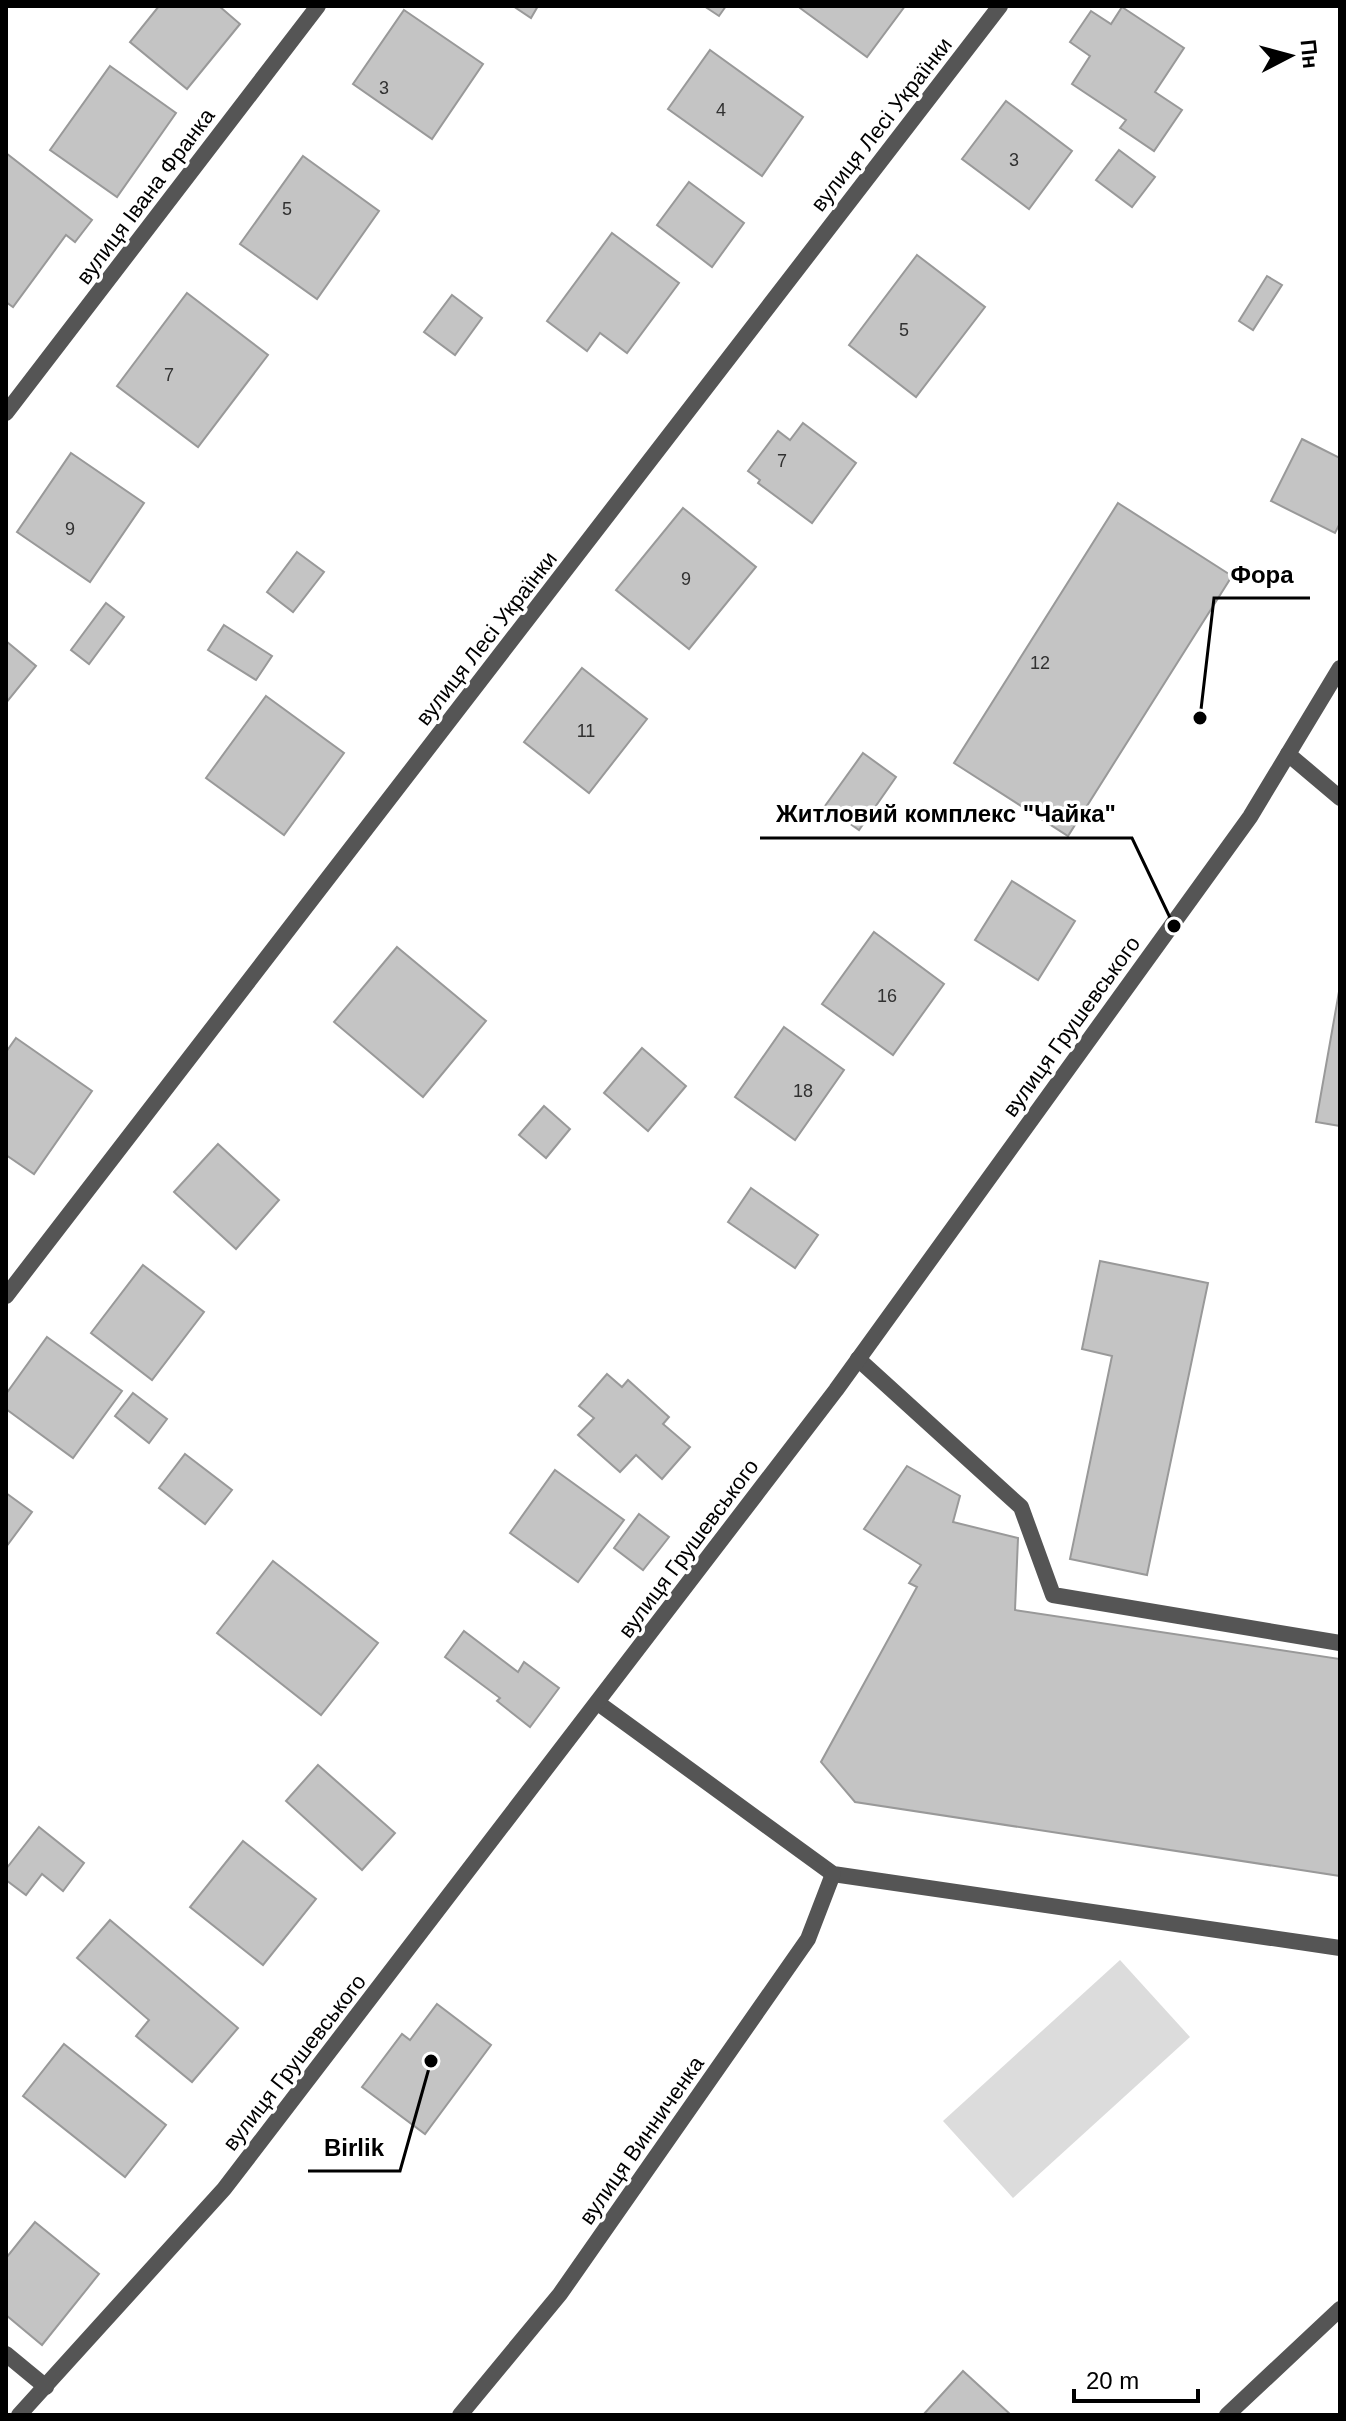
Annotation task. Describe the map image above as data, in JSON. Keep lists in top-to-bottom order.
{
  "streets": {
    "street": [
      "вулиця Лесі Українки",
      "вулиця Івана Франка",
      "вулиця Грушевського",
      "вулиця Винниченка"
    ]
  },
  "places": ["Фора", "Житловий комплекс \"Чайка\"", "Birlik"],
  "house_numbers": [
    "3",
    "4",
    "3",
    "5",
    "5",
    "7",
    "7",
    "9",
    "9",
    "12",
    "11",
    "16",
    "18"
  ],
  "scale_bar": "20 m",
  "north": "right"
}
